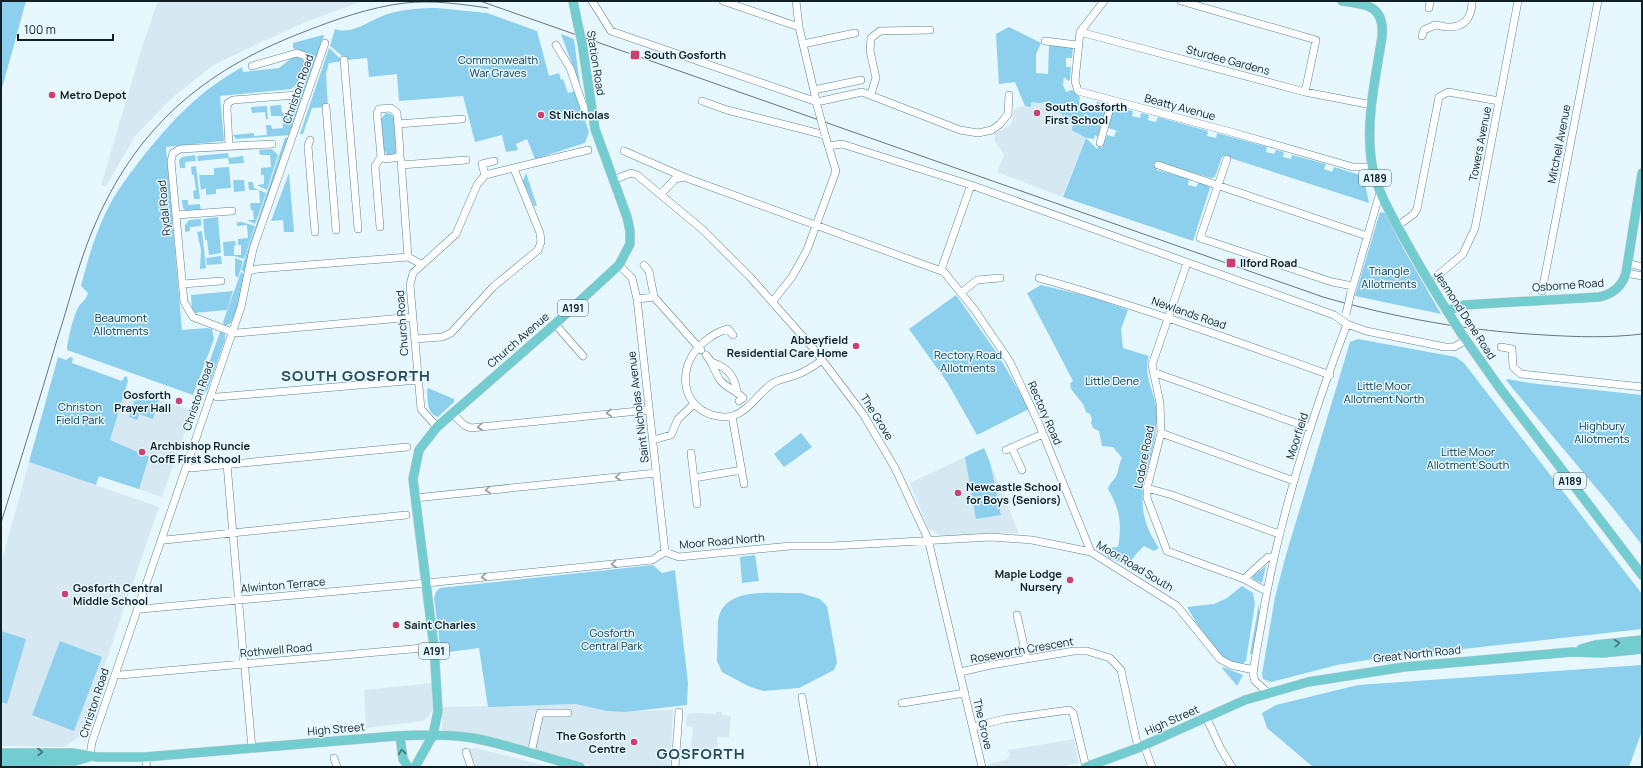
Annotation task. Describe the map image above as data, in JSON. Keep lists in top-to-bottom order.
{
  "streets": {
    "main road": [
      "Station Road",
      "A189",
      "Osborne Road",
      "A191",
      "Jesmond Dene Road",
      "Church Avenue",
      "Great North Road",
      "High Street"
    ],
    "street": [
      "Sturdee Gardens",
      "Christon Road",
      "Beatty Avenue",
      "Towers Avenue",
      "Mitchell Avenue",
      "Rydal Road",
      "Newlands Road",
      "Church Road",
      "Saint Nicholas Avenue",
      "Rectory Road",
      "The Grove",
      "Moorfield",
      "Lodore Road",
      "Moor Road North",
      "Moor Road South",
      "Alwinton Terrace",
      "Rothwell Road",
      "Roseworth Crescent"
    ]
  },
  "crossings": [
    ["Sturdee Gardens", "Beatty Avenue"],
    ["Sturdee Gardens", "Jesmond Dene Road"],
    ["Station Road", "Church Avenue"],
    ["Christon Road", "Rydal Road"],
    ["Christon Road", "High Street"],
    ["Beatty Avenue", "Jesmond Dene Road"],
    ["A189", "Jesmond Dene Road"],
    ["Osborne Road", "Jesmond Dene Road"],
    ["A191", "Church Road"],
    ["A191", "Church Avenue"],
    ["A191", "Moor Road North"],
    ["A191", "Alwinton Terrace"],
    ["A191", "Rothwell Road"],
    ["A191", "High Street"],
    ["Newlands Road", "Moorfield"],
    ["Newlands Road", "Lodore Road"],
    ["Jesmond Dene Road", "Moorfield"],
    ["Church Road", "Church Avenue"],
    ["Church Avenue", "Saint Nicholas Avenue"],
    ["Church Avenue", "The Grove"],
    ["Saint Nicholas Avenue", "Moor Road North"],
    ["Rectory Road", "Moor Road South"],
    ["The Grove", "Moor Road North"],
    ["The Grove", "Moor Road South"],
    ["The Grove", "Roseworth Crescent"],
    ["Moorfield", "Lodore Road"],
    ["Moorfield", "Moor Road South"],
    ["Moor Road North", "Moor Road South"],
    ["Moor Road North", "Alwinton Terrace"],
    ["Roseworth Crescent", "High Street"],
    ["Great North Road", "High Street"]
  ],
  "one_way": ["Moor Road North"],
  "districts": ["SOUTH GOSFORTH", "GOSFORTH"],
  "parks": [
    "Commonwealth War Graves",
    "Triangle Allotments",
    "Beaumont Allotments",
    "Rectory Road Allotments",
    "Little Dene",
    "Little Moor Allotment North",
    "Christon Field Park",
    "Highbury Allotments",
    "Little Moor Allotment South",
    "Gosforth Central Park"
  ],
  "places": {
    "transit": ["South Gosforth", "Ilford Road"],
    "other": [
      "Metro Depot",
      "South Gosforth First School",
      "St Nicholas",
      "Abbeyfield Residential Care Home",
      "Gosforth Prayer Hall",
      "Archbishop Runcie CofE First School",
      "Newcastle School for Boys (Seniors)",
      "Maple Lodge Nursery",
      "Gosforth Central Middle School",
      "Saint Charles",
      "The Gosforth Centre"
    ]
  },
  "scale_bar": "100 m"
}
